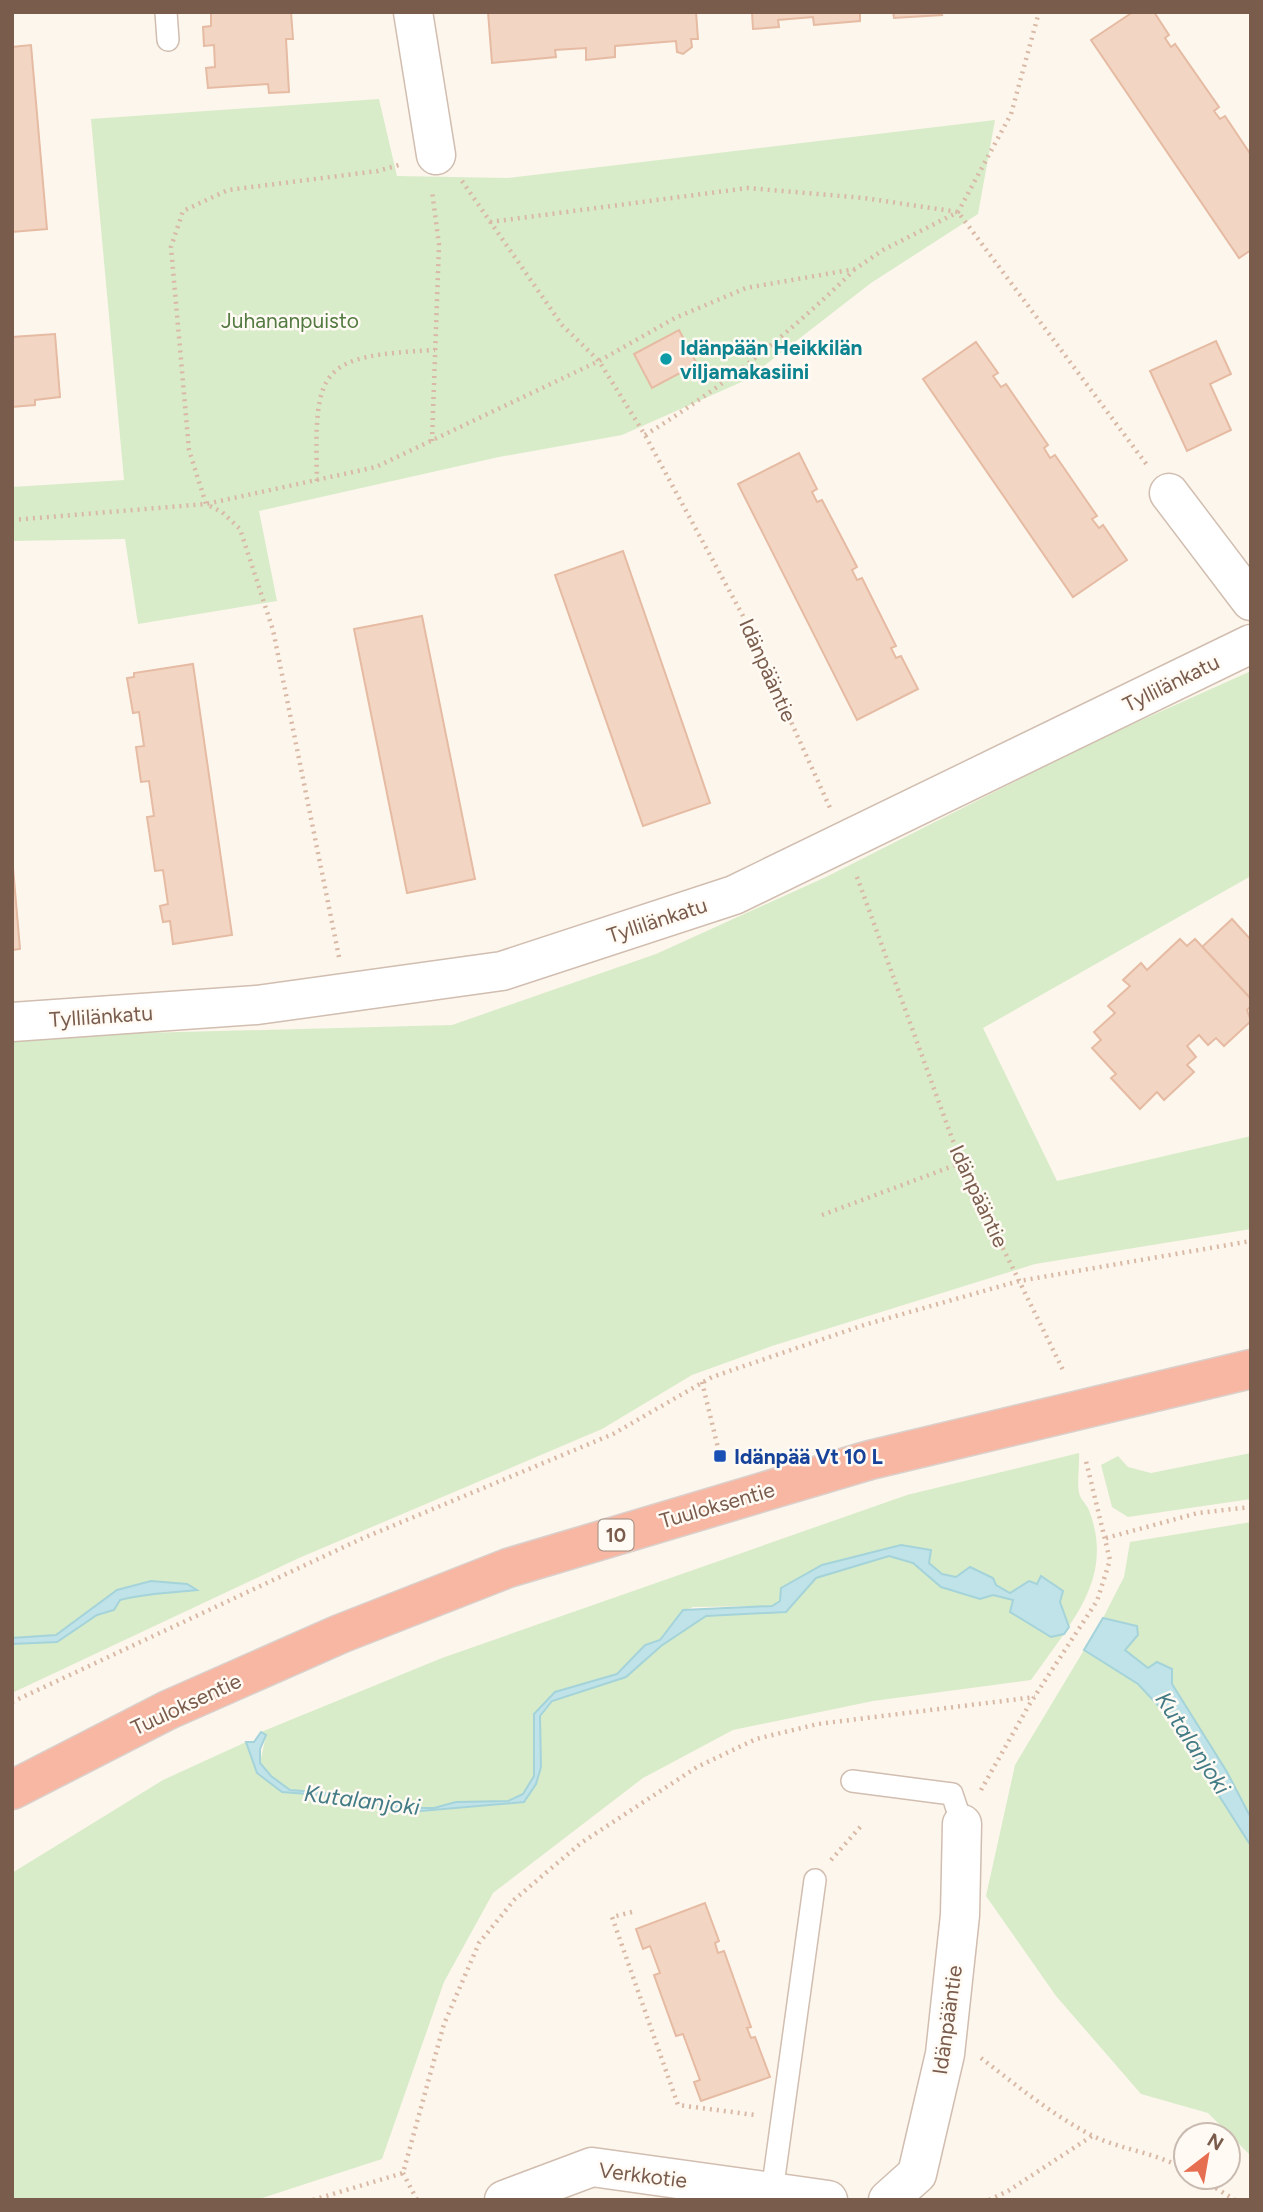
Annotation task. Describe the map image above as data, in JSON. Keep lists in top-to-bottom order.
{
  "streets": {
    "highway": ["Tuuloksentie", "10"],
    "street": ["Idänpääntie", "Tyllilänkatu", "Verkkotie"]
  },
  "crossings": [
    ["Idänpääntie", "Tyllilänkatu"]
  ],
  "water": ["Kutalanjoki"],
  "parks": ["Juhananpuisto"],
  "places": {
    "other": ["Idänpään Heikkilän viljamakasiini"],
    "transit": ["Idänpää Vt 10 L"]
  },
  "north": "top right"
}
